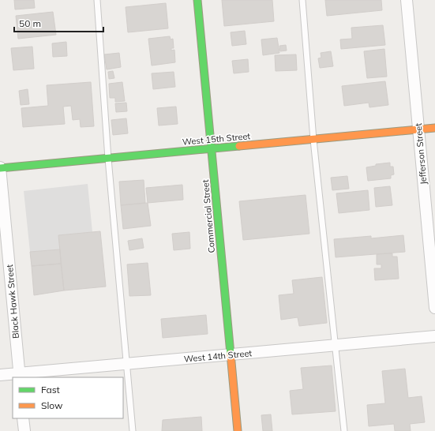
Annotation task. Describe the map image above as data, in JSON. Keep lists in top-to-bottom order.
{
  "streets": {
    "street": [
      "West 15th Street",
      "Jefferson Street",
      "Commercial Street",
      "Black Hawk Street",
      "West 14th Street"
    ]
  },
  "crossings": [
    ["West 15th Street", "Jefferson Street"],
    ["West 15th Street", "Commercial Street"],
    ["West 15th Street", "Black Hawk Street"],
    ["Commercial Street", "West 14th Street"],
    ["Black Hawk Street", "West 14th Street"]
  ],
  "legend": ["Fast", "Slow"],
  "scale_bar": "50 m"
}
